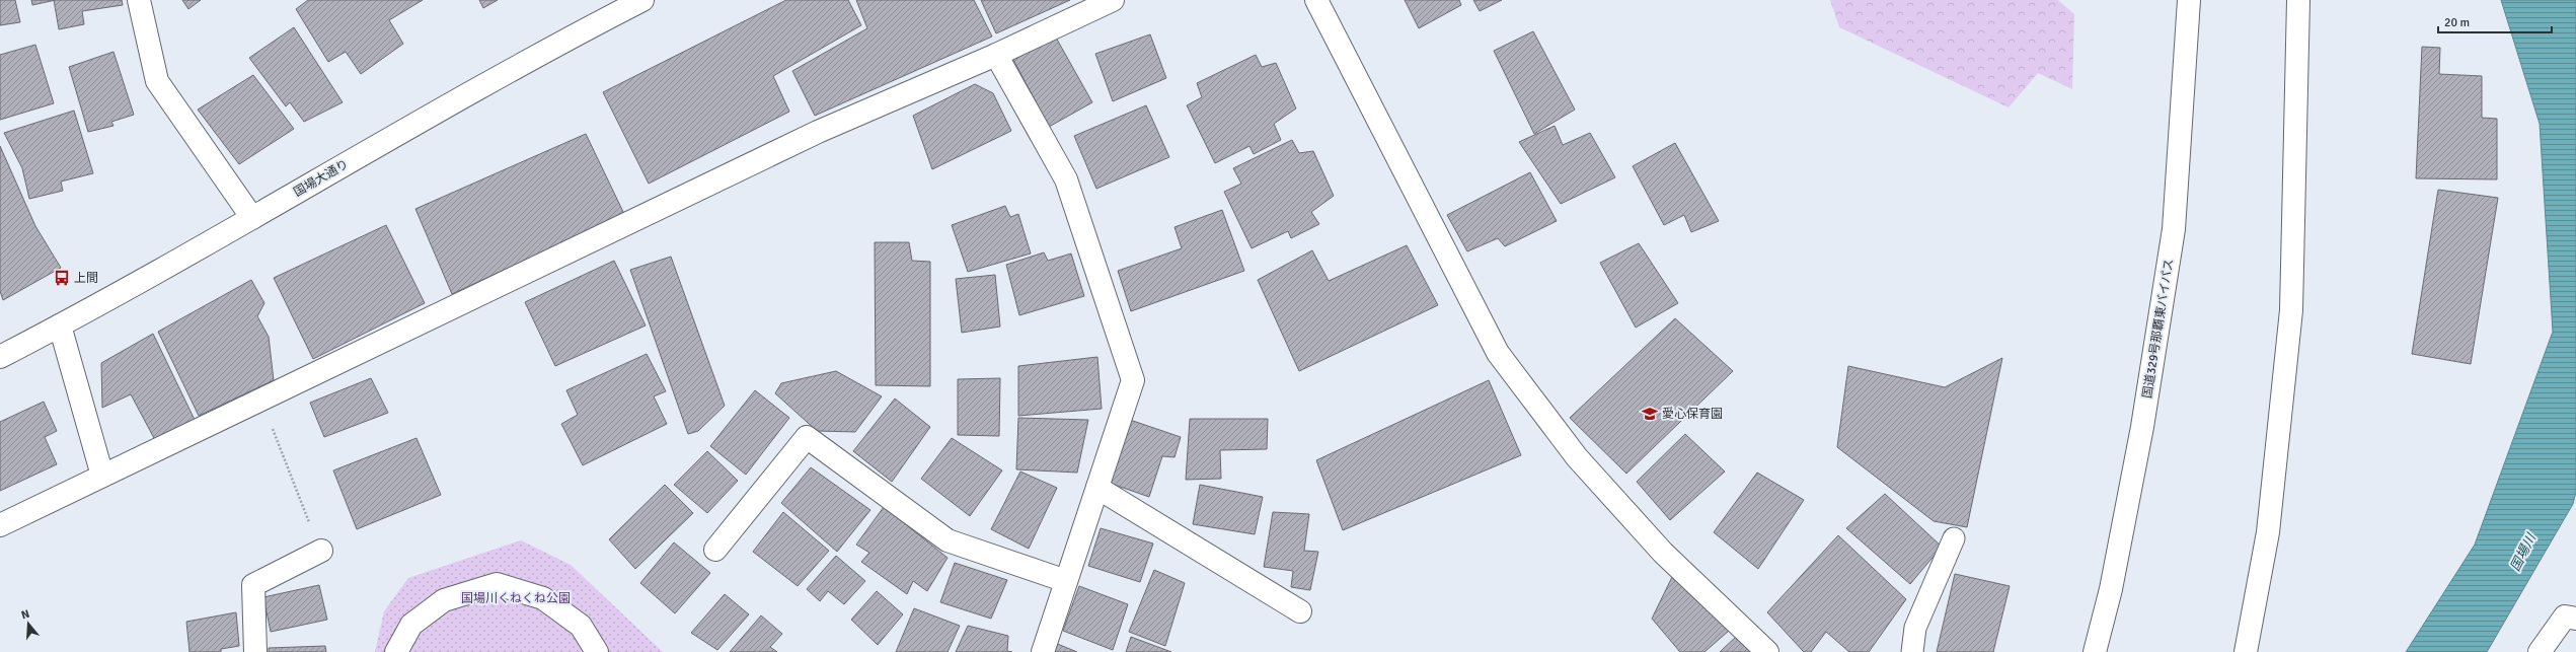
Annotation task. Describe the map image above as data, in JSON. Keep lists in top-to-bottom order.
{
  "streets": {
    "main road": ["国場大通り", "国道329号那覇東バイパス"]
  },
  "water": ["国場川"],
  "parks": ["国場川くねくね公園"],
  "places": {
    "bus stop": ["上間"],
    "school or university": ["愛心保育園"]
  },
  "scale_bar": "20 m",
  "north": "top"
}
